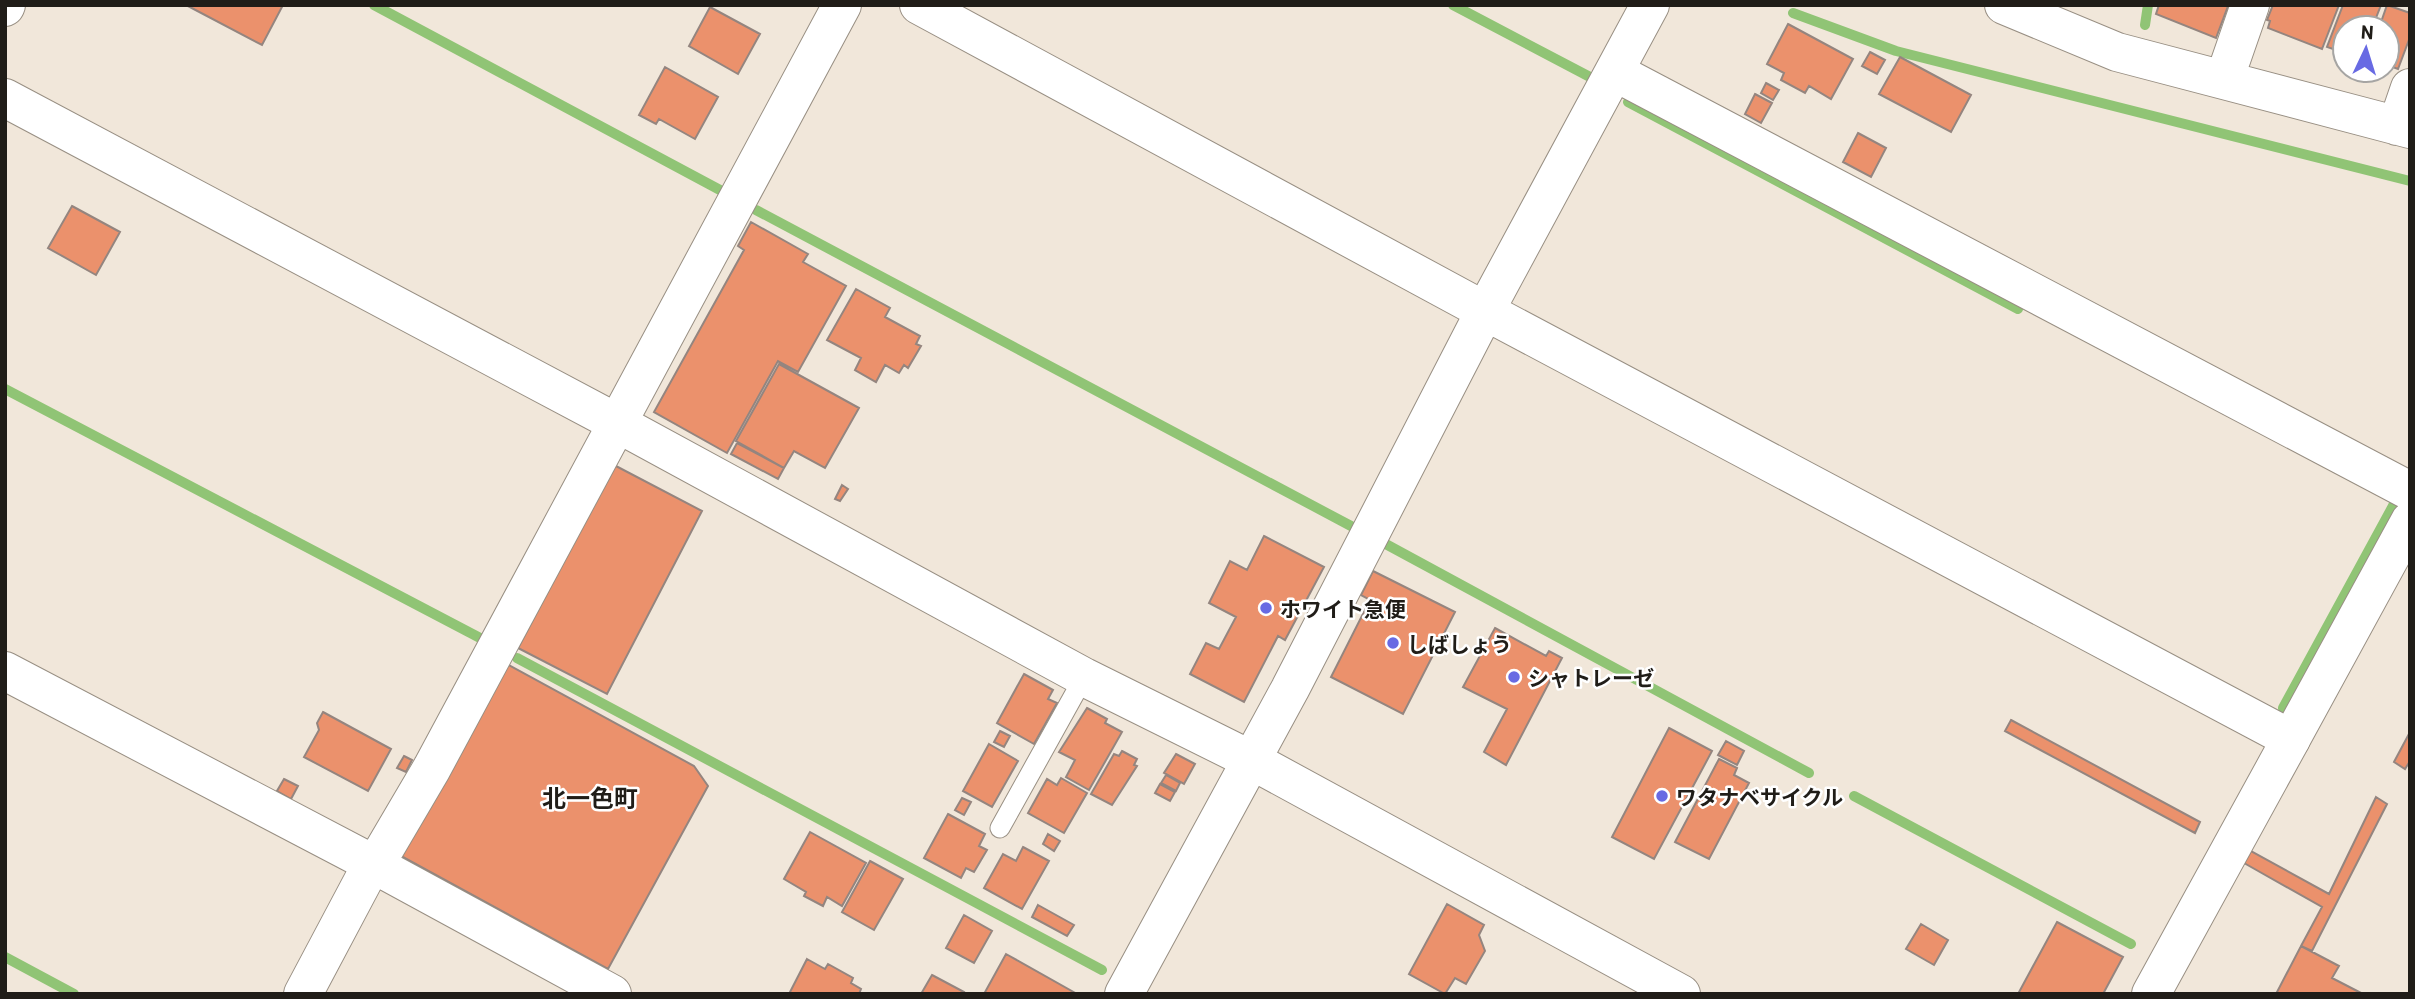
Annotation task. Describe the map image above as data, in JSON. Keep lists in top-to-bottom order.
{
  "districts": ["北一色町"],
  "places": [
    "ホワイト急便",
    "しばしょう",
    "シャトレーゼ",
    "ワタナベサイクル"
  ],
  "north": "top"
}
